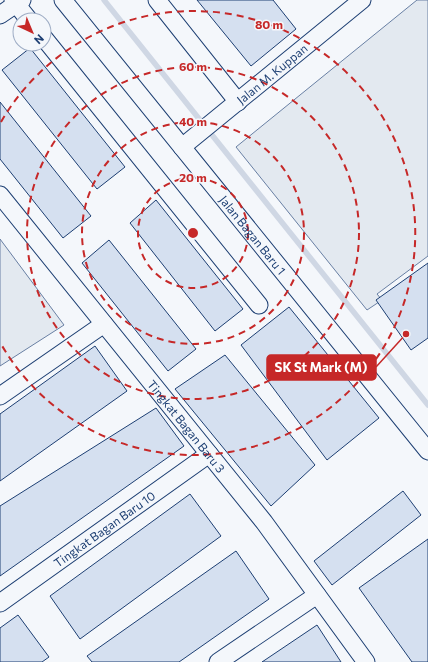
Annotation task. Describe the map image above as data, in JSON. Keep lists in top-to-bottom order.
{
  "streets": {
    "street": [
      "Jalan M. Kuppan",
      "Jalan Bagan Baru 1",
      "Tingkat Bagan Baru 3",
      "Tingkat Bagan Baru 10"
    ]
  },
  "crossings": [
    ["Jalan M. Kuppan", "Jalan Bagan Baru 1"],
    ["Tingkat Bagan Baru 3", "Tingkat Bagan Baru 10"]
  ],
  "places": ["SK St Mark (M)"],
  "north": "bottom right",
  "rings": [
    "80 m",
    "60 m",
    "40 m",
    "20 m"
  ]
}
